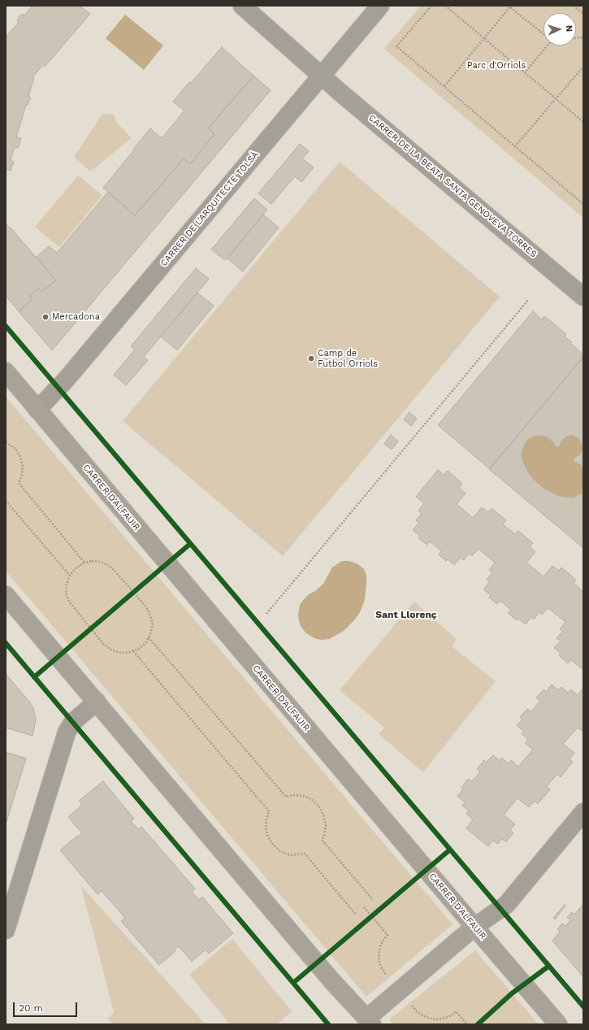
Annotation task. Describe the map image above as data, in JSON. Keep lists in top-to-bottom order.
{
  "streets": {
    "main road": ["CARRER D'ALFAUIR"],
    "street": ["CARRER DE LA BEATA SANTA GENOVEVA TORRES", "CARRER DE L'ARQUITECTE TOLSÀ"]
  },
  "crossings": [
    ["CARRER DE LA BEATA SANTA GENOVEVA TORRES", "CARRER DE L'ARQUITECTE TOLSÀ"],
    ["CARRER DE L'ARQUITECTE TOLSÀ", "CARRER D'ALFAUIR"]
  ],
  "districts": ["Sant Llorenç"],
  "parks": ["Parc d'Orriols"],
  "places": ["Mercadona", "Camp de Futbol Orriols"],
  "scale_bar": "20 m",
  "north": "right"
}
